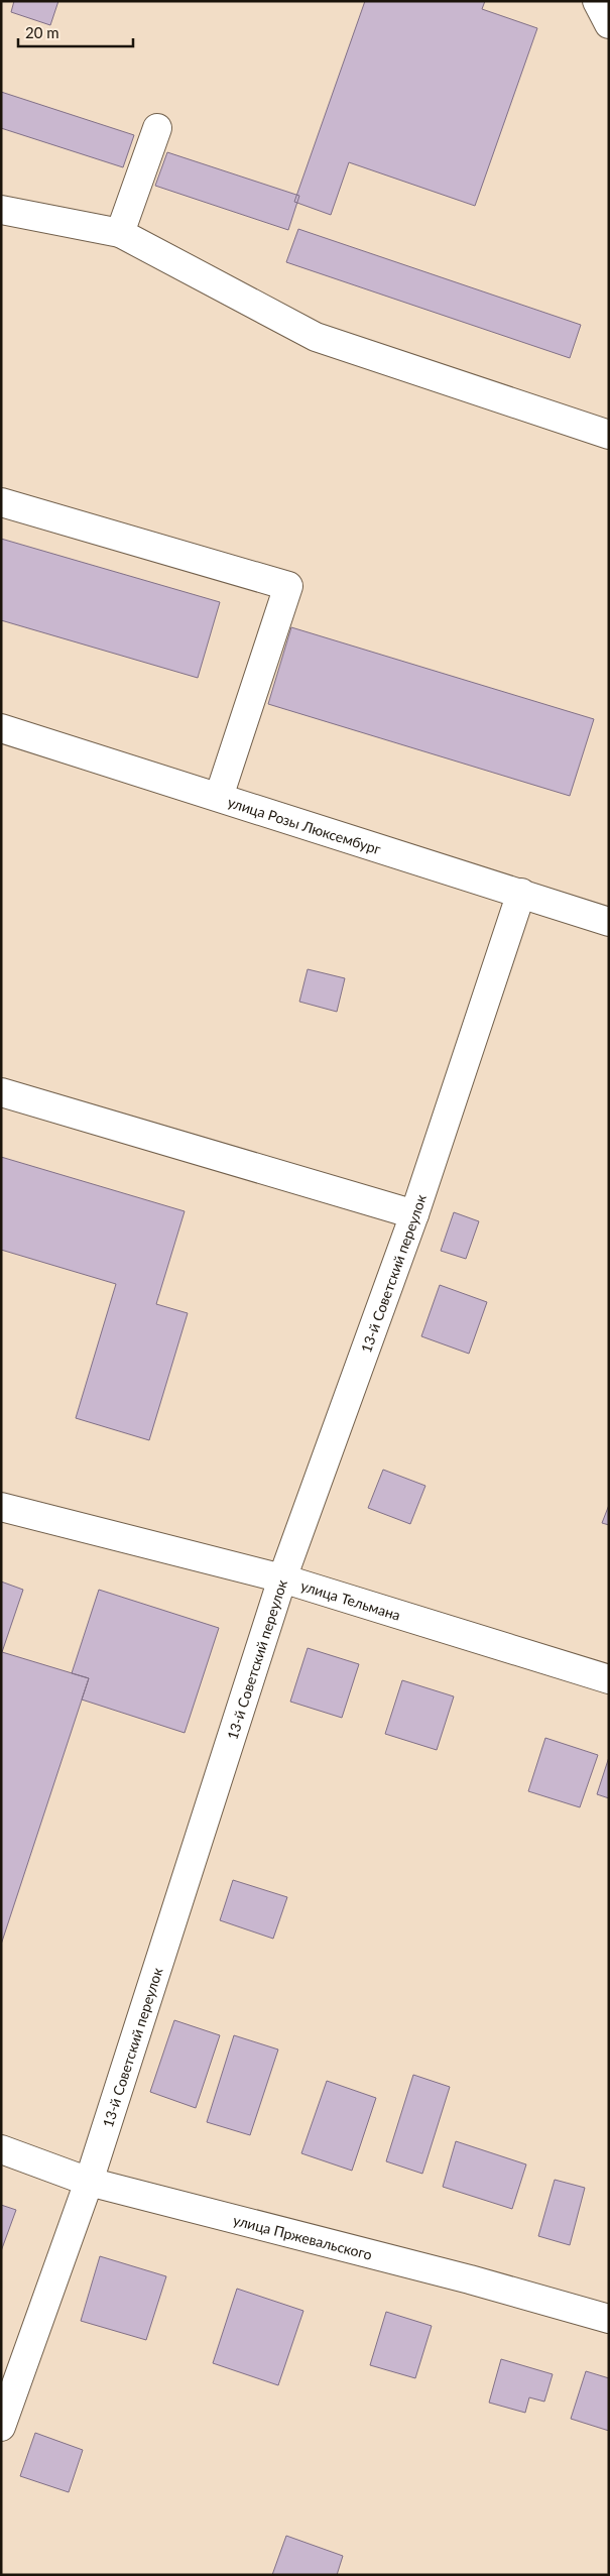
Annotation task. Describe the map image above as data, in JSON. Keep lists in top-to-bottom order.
{
  "streets": {
    "street": [
      "улица Розы Люксембург",
      "13-й Советский переулок",
      "улица Тельмана",
      "улица Пржевальского"
    ]
  },
  "crossings": [
    ["улица Розы Люксембург", "13-й Советский переулок"],
    ["13-й Советский переулок", "улица Тельмана"],
    ["13-й Советский переулок", "улица Пржевальского"]
  ],
  "scale_bar": "20 m"
}
